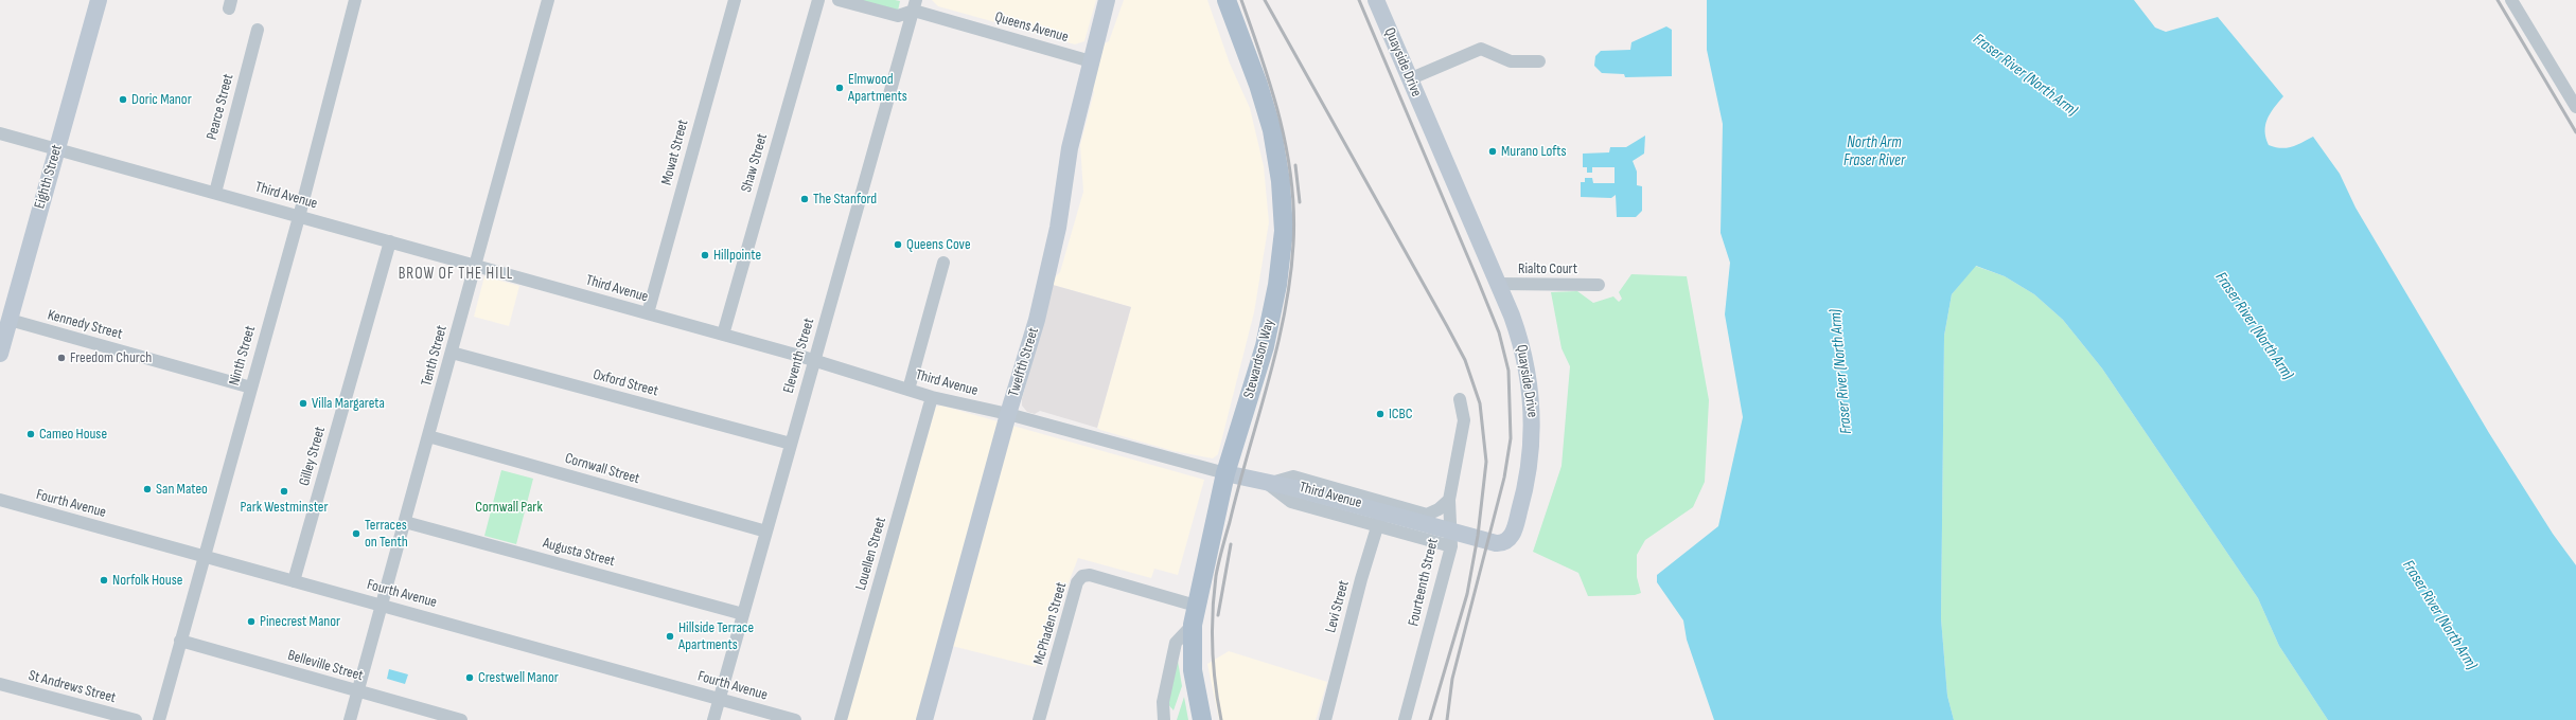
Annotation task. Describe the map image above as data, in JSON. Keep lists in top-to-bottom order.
{
  "streets": {
    "main road": ["Stewardson Way"],
    "street": [
      "Queens Avenue",
      "Quayside Drive",
      "Pearce Street",
      "Mowat Street",
      "Shaw Street",
      "Eighth Street",
      "Third Avenue",
      "Rialto Court",
      "Kennedy Street",
      "Ninth Street",
      "Tenth Street",
      "Eleventh Street",
      "Twelfth Street",
      "Oxford Street",
      "Gilley Street",
      "Cornwall Street",
      "Fourth Avenue",
      "Augusta Street",
      "Louellen Street",
      "Fourteenth Street",
      "Levi Street",
      "McPhaden Street",
      "Belleville Street",
      "St Andrews Street"
    ]
  },
  "crossings": [
    ["Queens Avenue", "Eleventh Street"],
    ["Queens Avenue", "Twelfth Street"],
    ["Quayside Drive", "Third Avenue"],
    ["Quayside Drive", "Rialto Court"],
    ["Quayside Drive", "Stewardson Way"],
    ["Pearce Street", "Third Avenue"],
    ["Mowat Street", "Third Avenue"],
    ["Shaw Street", "Third Avenue"],
    ["Eighth Street", "Third Avenue"],
    ["Eighth Street", "Kennedy Street"],
    ["Third Avenue", "Ninth Street"],
    ["Third Avenue", "Tenth Street"],
    ["Third Avenue", "Eleventh Street"],
    ["Third Avenue", "Stewardson Way"],
    ["Third Avenue", "Twelfth Street"],
    ["Third Avenue", "Gilley Street"],
    ["Third Avenue", "Louellen Street"],
    ["Third Avenue", "Fourteenth Street"],
    ["Third Avenue", "Levi Street"],
    ["Kennedy Street", "Ninth Street"],
    ["Ninth Street", "Fourth Avenue"],
    ["Ninth Street", "Belleville Street"],
    ["Tenth Street", "Oxford Street"],
    ["Tenth Street", "Cornwall Street"],
    ["Tenth Street", "Fourth Avenue"],
    ["Tenth Street", "Augusta Street"],
    ["Tenth Street", "Belleville Street"],
    ["Eleventh Street", "Oxford Street"],
    ["Eleventh Street", "Cornwall Street"],
    ["Eleventh Street", "Fourth Avenue"],
    ["Eleventh Street", "Augusta Street"],
    ["Stewardson Way", "McPhaden Street"],
    ["Gilley Street", "Fourth Avenue"]
  ],
  "districts": ["BROW OF THE HILL"],
  "water": ["Fraser River (North Arm)", "North Arm Fraser River"],
  "parks": ["Cornwall Park"],
  "places": [
    "Elmwood Apartments",
    "Doric Manor",
    "Murano Lofts",
    "The Stanford",
    "Queens Cove",
    "Hillpointe",
    "Freedom Church",
    "Villa Margareta",
    "ICBC",
    "Cameo House",
    "San Mateo",
    "Park Westminster",
    "Terraces on Tenth",
    "Norfolk House",
    "Pinecrest Manor",
    "Hillside Terrace Apartments",
    "Crestwell Manor"
  ]
}
